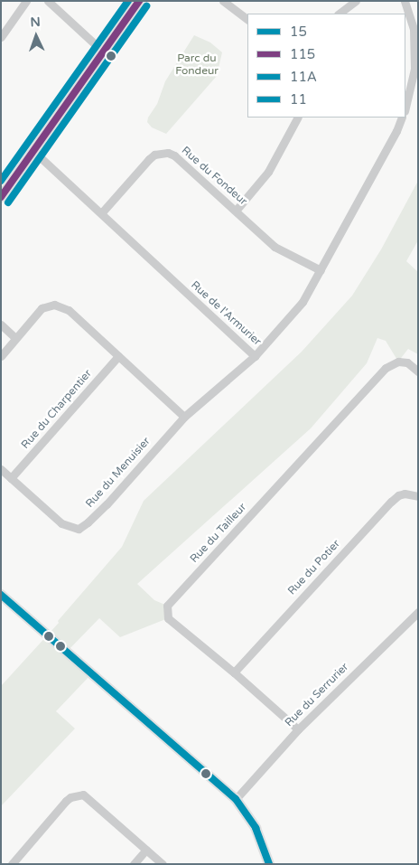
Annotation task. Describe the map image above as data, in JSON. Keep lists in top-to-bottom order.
{
  "streets": {
    "street": [
      "Rue du Fondeur",
      "Rue de l'Armurier",
      "Rue du Charpentier",
      "Rue du Menuisier",
      "Rue du Tailleur",
      "Rue du Potier",
      "Rue du Serrurier"
    ]
  },
  "crossings": [
    ["Rue du Fondeur", "Rue de l'Armurier"],
    ["Rue de l'Armurier", "Rue du Menuisier"],
    ["Rue du Charpentier", "Rue du Menuisier"],
    ["Rue du Tailleur", "Rue du Potier"],
    ["Rue du Tailleur", "Rue du Serrurier"]
  ],
  "parks": ["Parc du Fondeur"],
  "lines": [
    "transit line 115",
    "transit line 11",
    "transit line 11A",
    "transit line 15"
  ],
  "legend": [
    "15",
    "115",
    "11A",
    "11"
  ],
  "north": "top"
}
